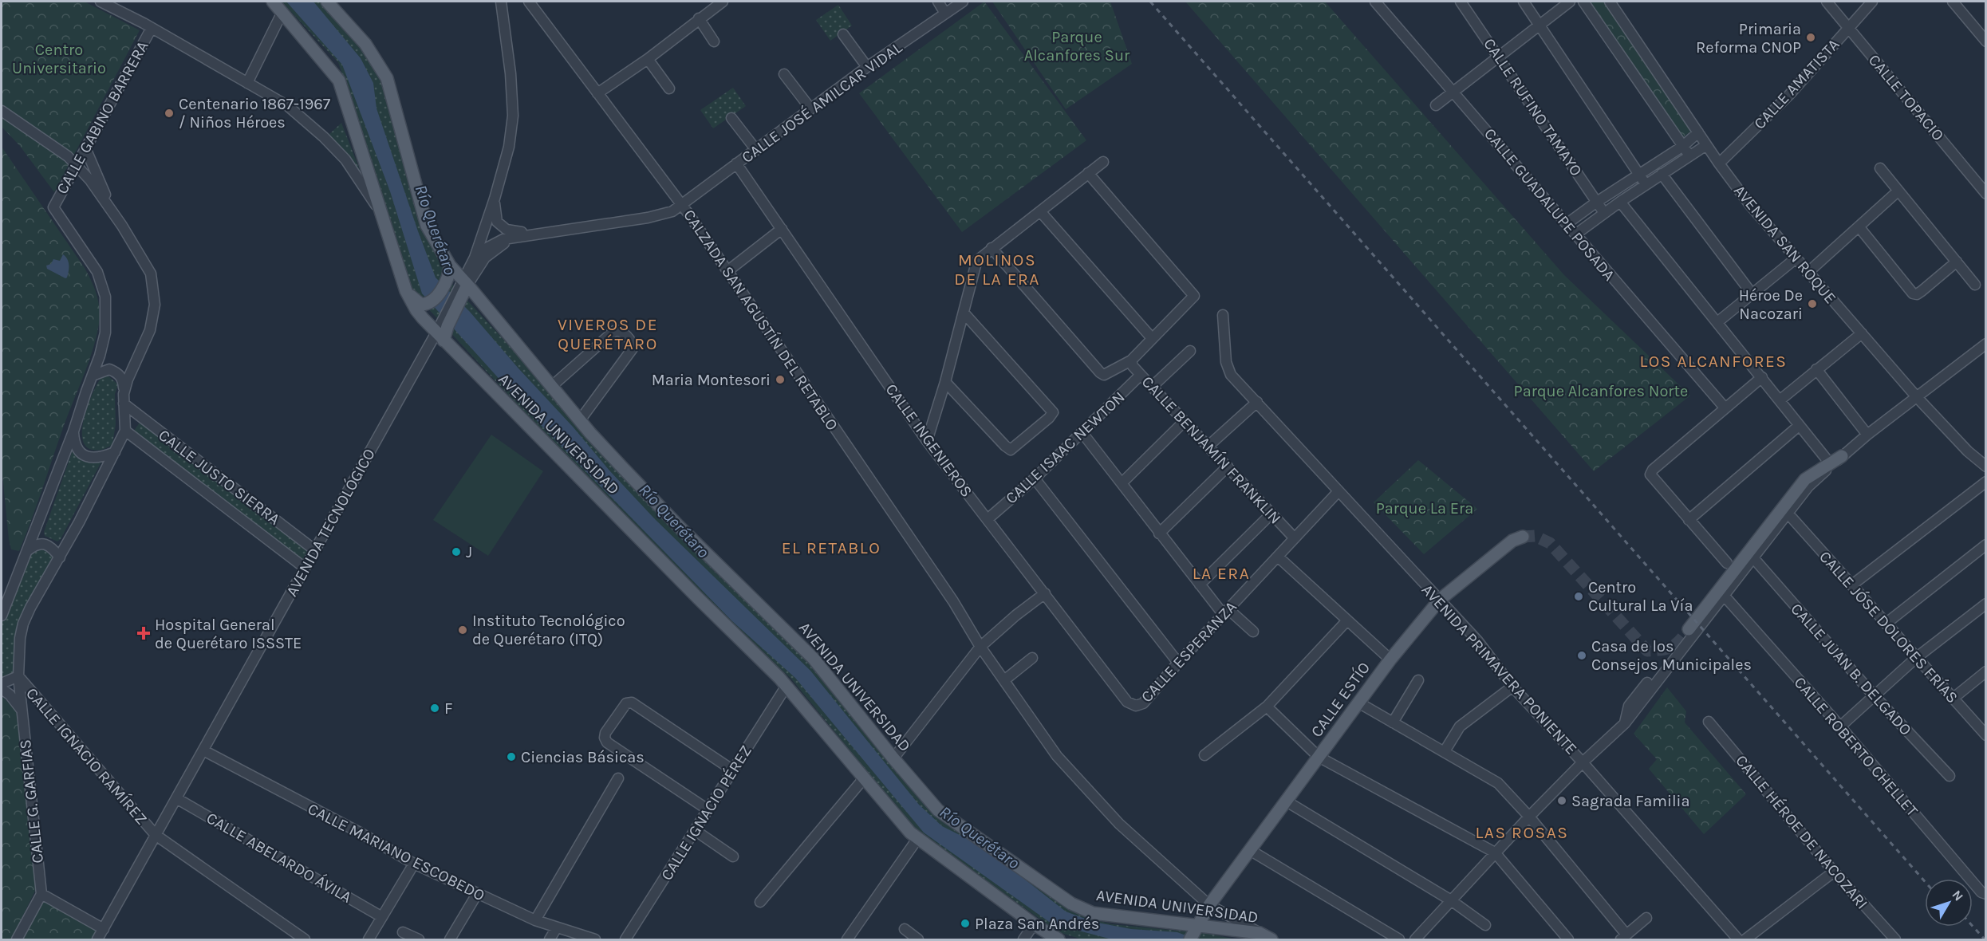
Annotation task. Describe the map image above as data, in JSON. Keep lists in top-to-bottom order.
{
  "streets": {
    "main road": ["AVENIDA UNIVERSIDAD", "CALLE ESTÍO"],
    "street": [
      "CALLE AMATISTA",
      "CALLE TOPACIO",
      "CALLE JOSÉ AMILCAR VIDAL",
      "CALLE RUFINO TAMAYO",
      "CALLE GABINO BARRERA",
      "CALLE GUADALUPE POSADA",
      "AVENIDA SAN ROQUE",
      "CALZADA SAN AGUSTÍN DEL RETABLO",
      "CALLE INGENIEROS",
      "CALLE ISAAC NEWTON",
      "CALLE BENJAMÍN FRANKLIN",
      "CALLE JUSTO SIERRA",
      "AVENIDA TECNOLÓGICO",
      "CALLE JÓSE DOLORES FRÍAS",
      "CALLE ESPERANZA",
      "AVENIDA PRIMAVERA PONIENTE",
      "CALLE JUAN B. DELGADO",
      "CALLE ROBERTO CHELLET",
      "CALLE IGNACIO RAMÍREZ",
      "CALLE G. GARFIAS",
      "CALLE IGNACIO PÉREZ",
      "CALLE HÉROE DE NACOZARI",
      "CALLE MARIANO ESCOBEDO",
      "CALLE ABELARDO ÁVILA"
    ]
  },
  "crossings": [
    ["CALLE AMATISTA", "CALLE TOPACIO"],
    ["CALLE AMATISTA", "AVENIDA SAN ROQUE"],
    ["CALLE JOSÉ AMILCAR VIDAL", "CALZADA SAN AGUSTÍN DEL RETABLO"],
    ["CALLE JOSÉ AMILCAR VIDAL", "AVENIDA UNIVERSIDAD"],
    ["CALLE JOSÉ AMILCAR VIDAL", "CALLE INGENIEROS"],
    ["CALZADA SAN AGUSTÍN DEL RETABLO", "AVENIDA UNIVERSIDAD"],
    ["CALZADA SAN AGUSTÍN DEL RETABLO", "CALLE ESTÍO"],
    ["AVENIDA UNIVERSIDAD", "AVENIDA TECNOLÓGICO"],
    ["AVENIDA UNIVERSIDAD", "CALLE ESTÍO"],
    ["AVENIDA UNIVERSIDAD", "CALLE IGNACIO PÉREZ"],
    ["CALLE INGENIEROS", "CALLE ISAAC NEWTON"],
    ["CALLE INGENIEROS", "CALLE ESPERANZA"],
    ["CALLE ISAAC NEWTON", "CALLE BENJAMÍN FRANKLIN"],
    ["CALLE BENJAMÍN FRANKLIN", "CALLE ESPERANZA"],
    ["CALLE JUSTO SIERRA", "AVENIDA TECNOLÓGICO"],
    ["CALLE JUSTO SIERRA", "CALLE G. GARFIAS"],
    ["AVENIDA TECNOLÓGICO", "CALLE IGNACIO RAMÍREZ"],
    ["AVENIDA TECNOLÓGICO", "CALLE MARIANO ESCOBEDO"],
    ["AVENIDA TECNOLÓGICO", "CALLE ABELARDO ÁVILA"],
    ["CALLE ESPERANZA", "AVENIDA PRIMAVERA PONIENTE"],
    ["AVENIDA PRIMAVERA PONIENTE", "CALLE ESTÍO"],
    ["CALLE IGNACIO RAMÍREZ", "CALLE G. GARFIAS"]
  ],
  "districts": [
    "MOLINOS DE LA ERA",
    "VIVEROS DE QUERÉTARO",
    "LOS ALCANFORES",
    "EL RETABLO",
    "LA ERA",
    "LAS ROSAS"
  ],
  "water": ["Río Querétaro"],
  "parks": [
    "Parque Alcanfores Sur",
    "Centro Universitario",
    "Parque Alcanfores Norte",
    "Parque La Era"
  ],
  "places": {
    "other": [
      "Primaria Reforma CNOP",
      "Centenario 1867-1967 / Niños Héroes",
      "Héroe De Nacozari",
      "Maria Montesori",
      "J",
      "Centro Cultural La Vía",
      "Instituto Tecnológico de Querétaro (ITQ)",
      "Casa de los Consejos Municipales",
      "F",
      "Ciencias Básicas",
      "Sagrada Familia",
      "Plaza San Andrés"
    ],
    "health": ["Hospital General de Querétaro ISSSTE"]
  },
  "north": "top right"
}
